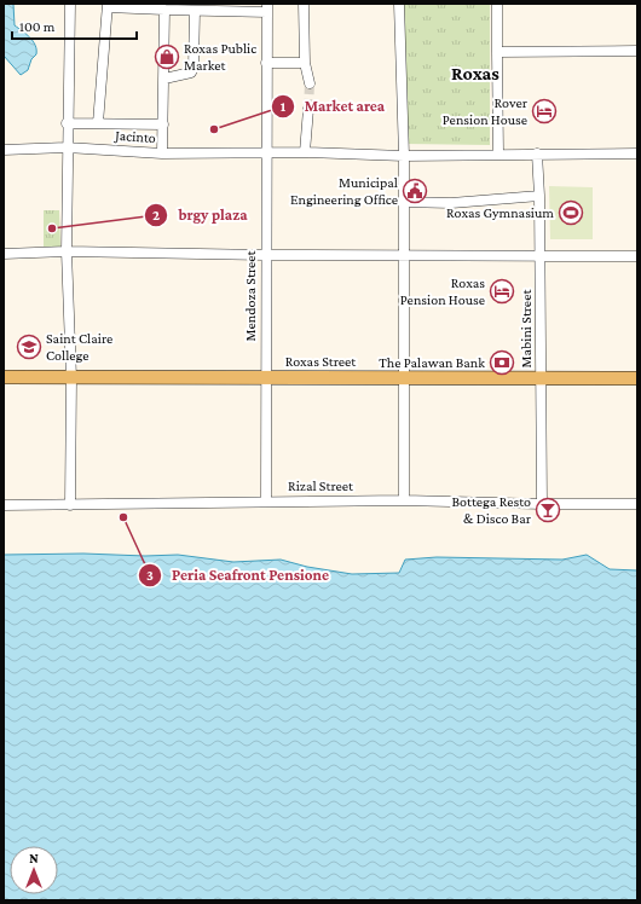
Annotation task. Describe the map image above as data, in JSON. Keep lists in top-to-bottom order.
{
  "streets": {
    "main road": ["Roxas Street"],
    "street": [
      "Jacinto",
      "Mendoza Street",
      "Mabini Street",
      "Rizal Street"
    ]
  },
  "crossings": [
    ["Jacinto", "Mendoza Street"],
    ["Jacinto", "Mabini Street"],
    ["Mendoza Street", "Roxas Street"],
    ["Mendoza Street", "Rizal Street"],
    ["Mabini Street", "Roxas Street"],
    ["Mabini Street", "Rizal Street"]
  ],
  "districts": ["Roxas"],
  "places": {
    "shop": ["Roxas Public Market"],
    "hotel": ["Rover Pension House", "Roxas Pension House"],
    "other": ["Market area", "brgy plaza", "Peria Seafront Pensione"],
    "public building": ["Municipal Engineering Office"],
    "sports": ["Roxas Gymnasium"],
    "school or university": ["Saint Claire College"],
    "bank": ["The Palawan Bank"],
    "bar": ["Bottega Resto & Disco Bar"]
  },
  "scale_bar": "100 m",
  "north": "top"
}
